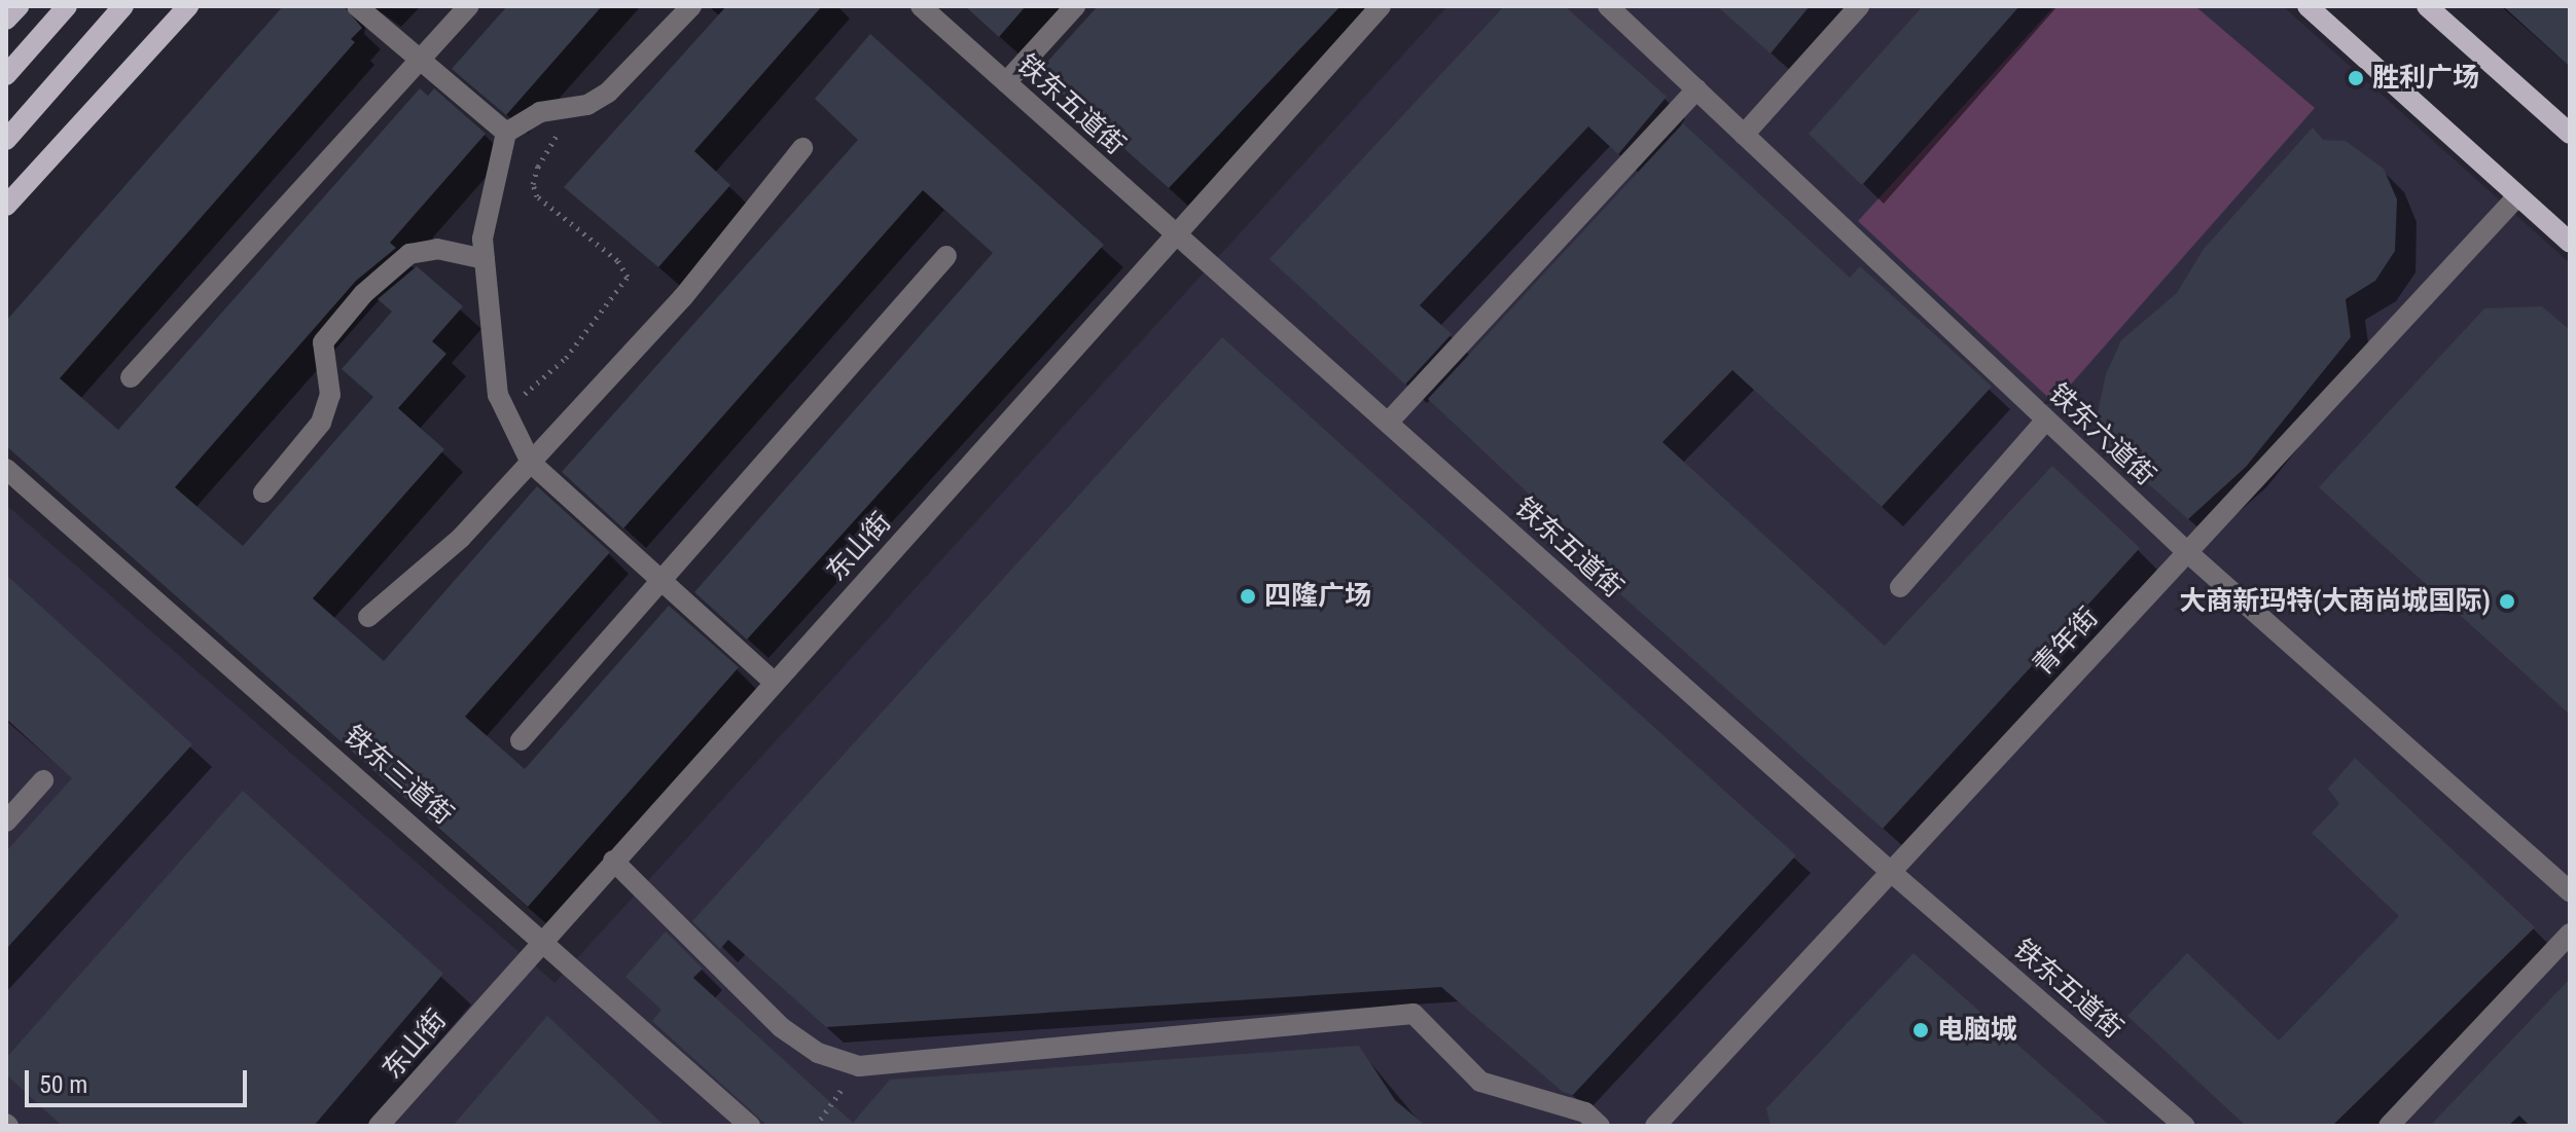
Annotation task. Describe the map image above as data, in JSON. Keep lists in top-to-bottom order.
{
  "streets": {
    "street": [
      "铁东五道街",
      "铁东六道街",
      "东山街",
      "青年街",
      "铁东三道街"
    ]
  },
  "crossings": [
    ["铁东五道街", "东山街"],
    ["铁东五道街", "青年街"],
    ["铁东六道街", "青年街"],
    ["东山街", "铁东三道街"]
  ],
  "places": [
    "胜利广场",
    "四隆广场",
    "大商新玛特(大商尚城国际)",
    "电脑城"
  ],
  "scale_bar": "50 m"
}
